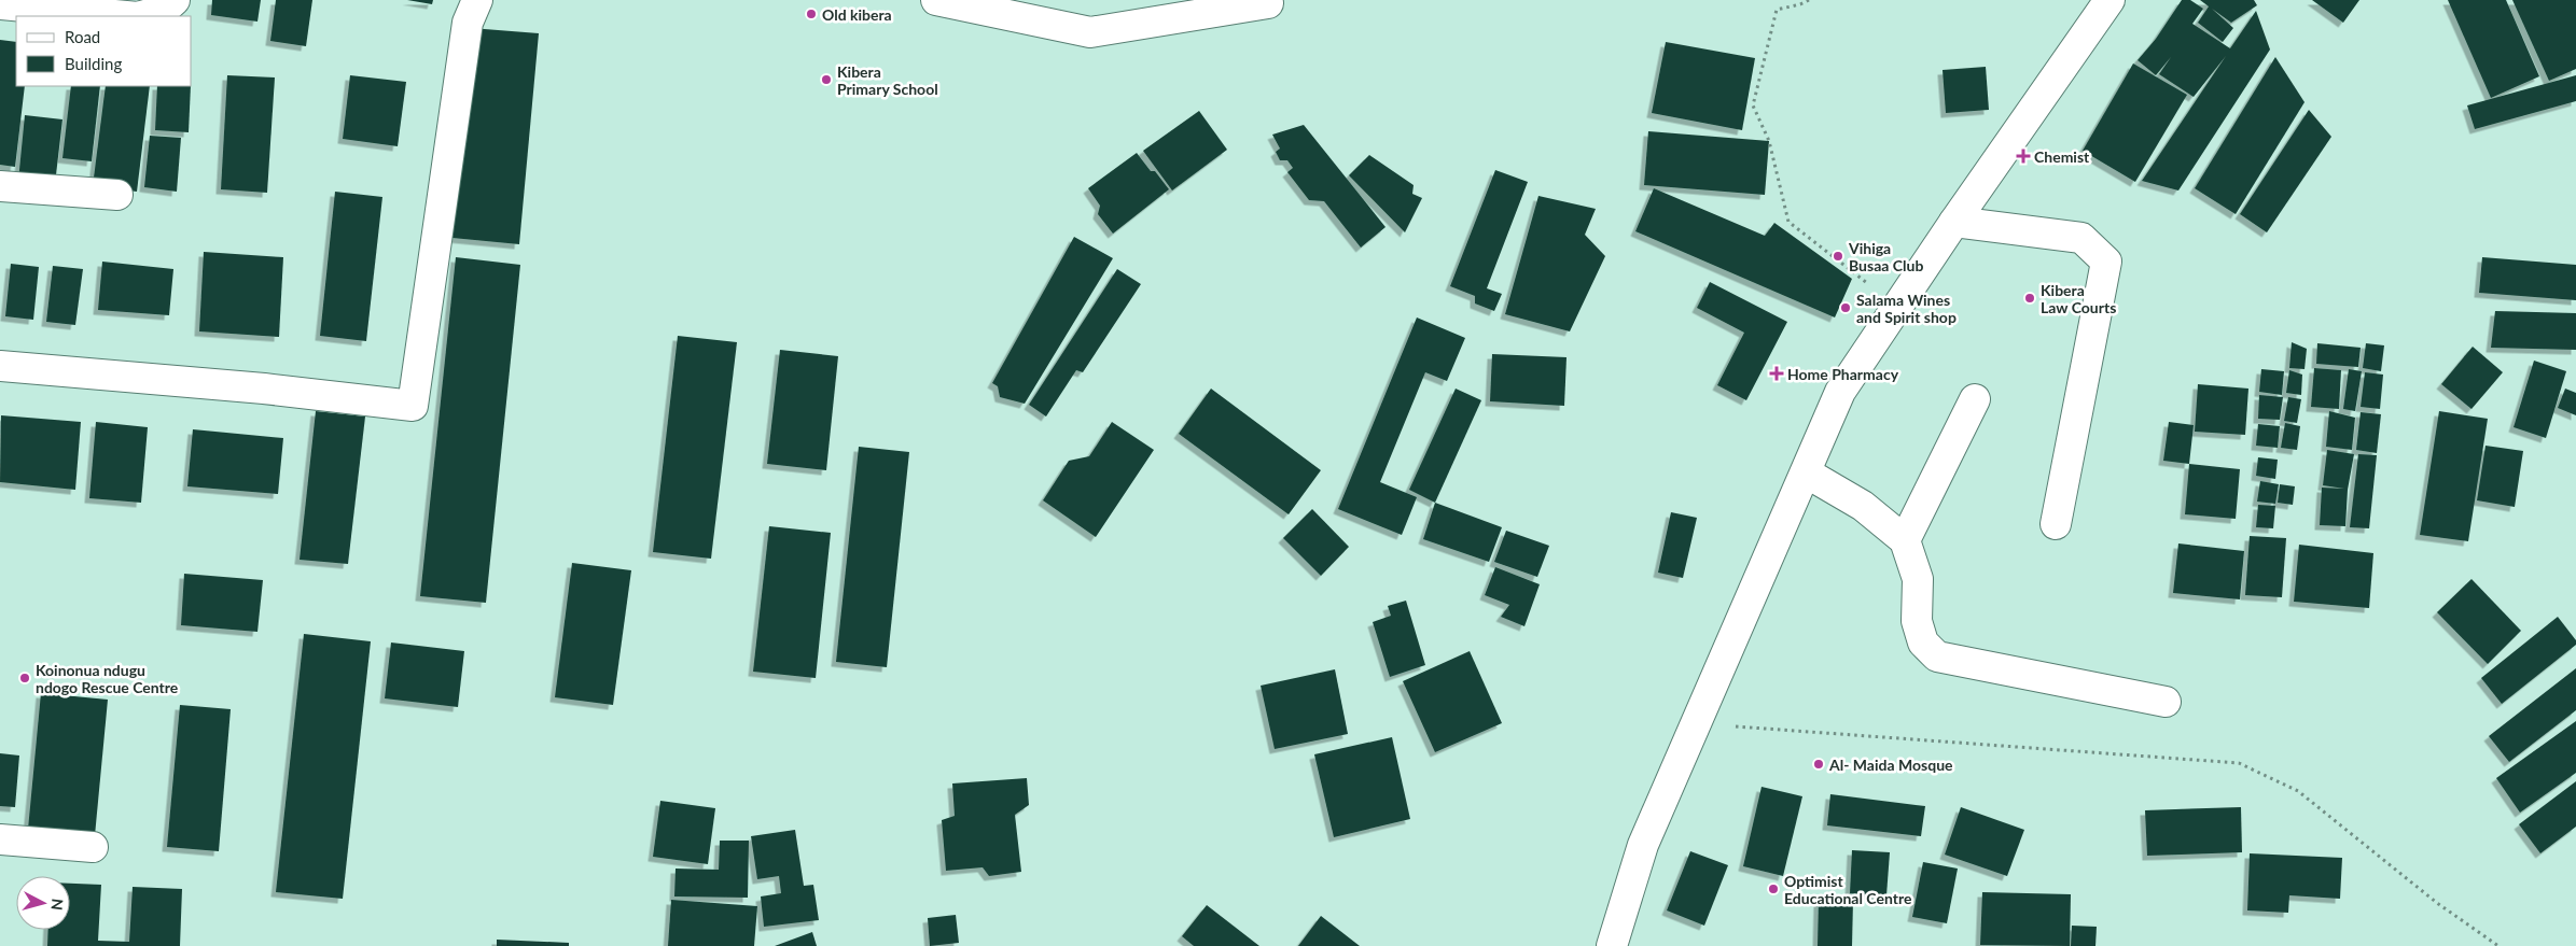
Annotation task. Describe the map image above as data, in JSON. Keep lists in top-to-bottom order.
{
  "places": {
    "other": [
      "Old kibera",
      "Kibera Primary School",
      "Vihiga Busaa Club",
      "Kibera Law Courts",
      "Salama Wines and Spirit shop",
      "Koinonua ndugu ndogo Rescue Centre",
      "Al- Maida Mosque",
      "Optimist Educational Centre"
    ],
    "health": ["Chemist", "Home Pharmacy"]
  },
  "legend": ["Road", "Building"],
  "north": "right"
}
